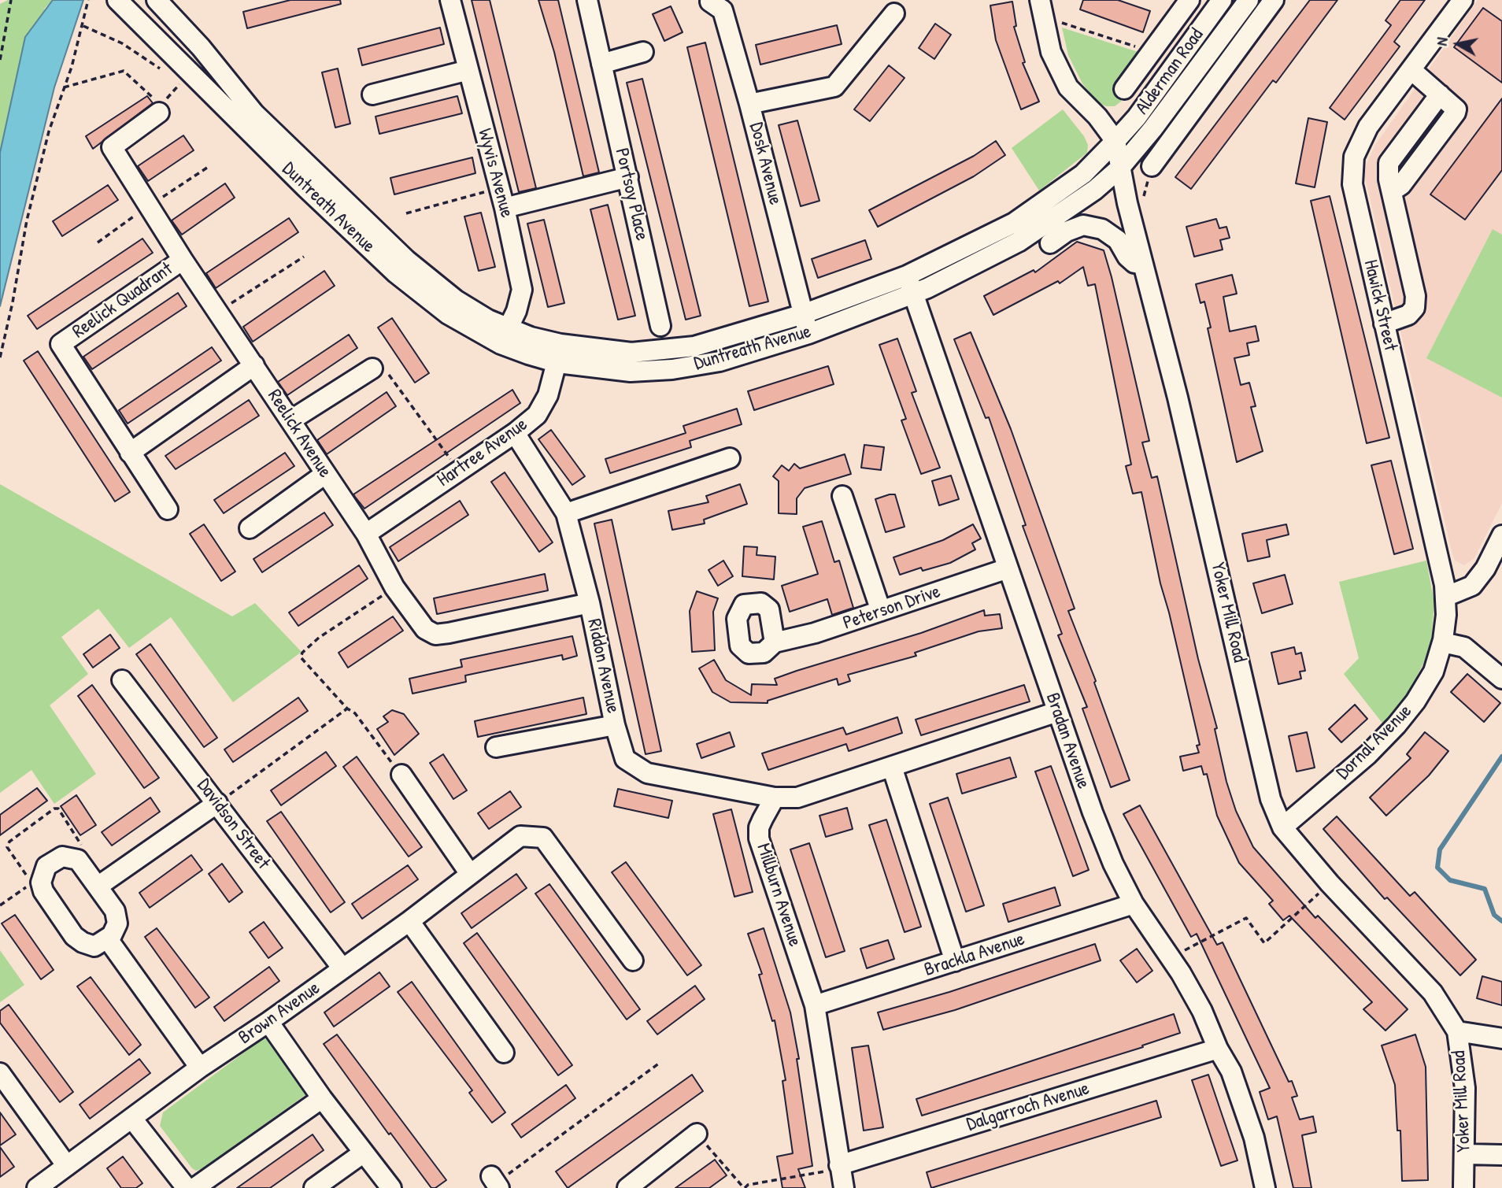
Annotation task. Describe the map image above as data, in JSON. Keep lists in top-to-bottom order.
{
  "streets": {
    "street": [
      "Alderman Road",
      "Dosk Avenue",
      "Wyvis Avenue",
      "Portsoy Place",
      "Duntreath Avenue",
      "Reelick Quadrant",
      "Hawick Street",
      "Reelick Avenue",
      "Hartree Avenue",
      "Peterson Drive",
      "Yoker Mill Road",
      "Riddon Avenue",
      "Bradan Avenue",
      "Dornal Avenue",
      "Davidson Street",
      "Millburn Avenue",
      "Brackla Avenue",
      "Brown Avenue",
      "Dalgarroch Avenue"
    ]
  },
  "crossings": [
    ["Alderman Road", "Duntreath Avenue"],
    ["Alderman Road", "Yoker Mill Road"],
    ["Dosk Avenue", "Duntreath Avenue"],
    ["Wyvis Avenue", "Duntreath Avenue"],
    ["Duntreath Avenue", "Hartree Avenue"],
    ["Duntreath Avenue", "Yoker Mill Road"],
    ["Duntreath Avenue", "Bradan Avenue"],
    ["Reelick Quadrant", "Reelick Avenue"],
    ["Hawick Street", "Dornal Avenue"],
    ["Reelick Avenue", "Hartree Avenue"],
    ["Reelick Avenue", "Riddon Avenue"],
    ["Hartree Avenue", "Riddon Avenue"],
    ["Peterson Drive", "Bradan Avenue"],
    ["Yoker Mill Road", "Dornal Avenue"],
    ["Riddon Avenue", "Millburn Avenue"],
    ["Bradan Avenue", "Brackla Avenue"],
    ["Bradan Avenue", "Dalgarroch Avenue"],
    ["Davidson Street", "Brown Avenue"],
    ["Millburn Avenue", "Brackla Avenue"],
    ["Millburn Avenue", "Dalgarroch Avenue"]
  ],
  "north": "left"
}
